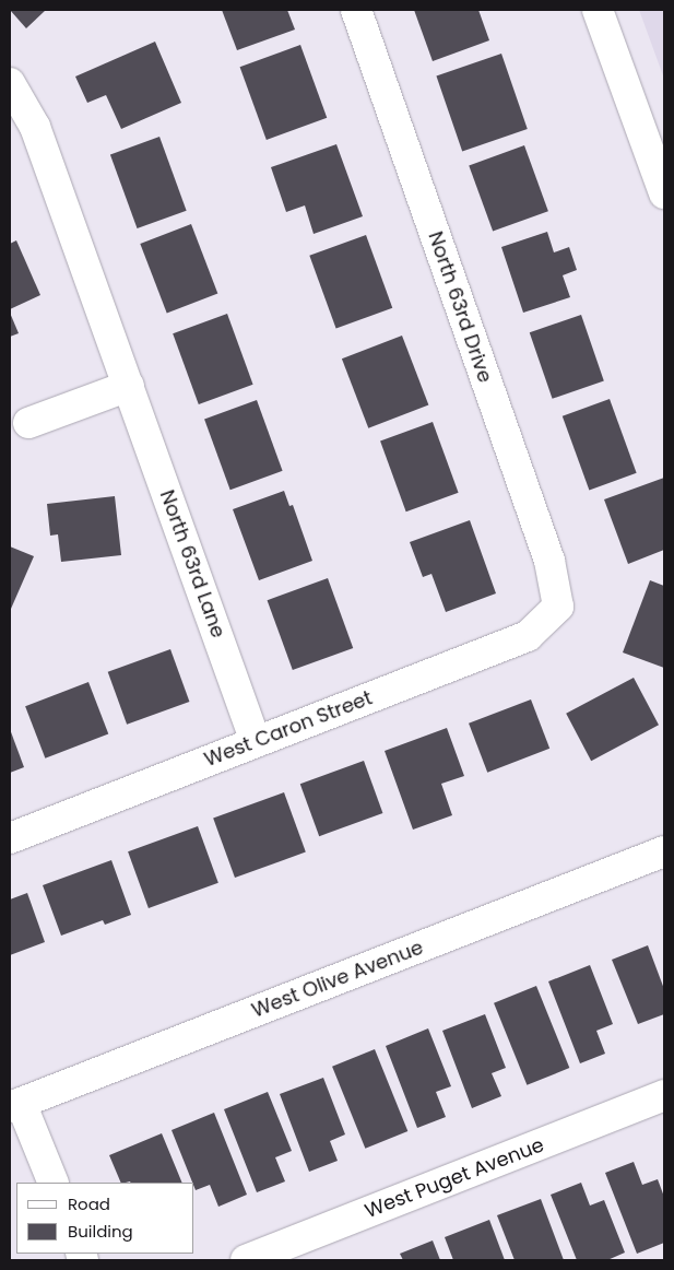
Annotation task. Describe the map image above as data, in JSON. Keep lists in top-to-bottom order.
{
  "streets": {
    "street": [
      "North 63rd Drive",
      "North 63rd Lane",
      "West Caron Street",
      "West Olive Avenue",
      "West Puget Avenue"
    ]
  },
  "crossings": [
    ["North 63rd Drive", "West Caron Street"],
    ["North 63rd Lane", "West Caron Street"]
  ],
  "legend": ["Road", "Building"]
}
